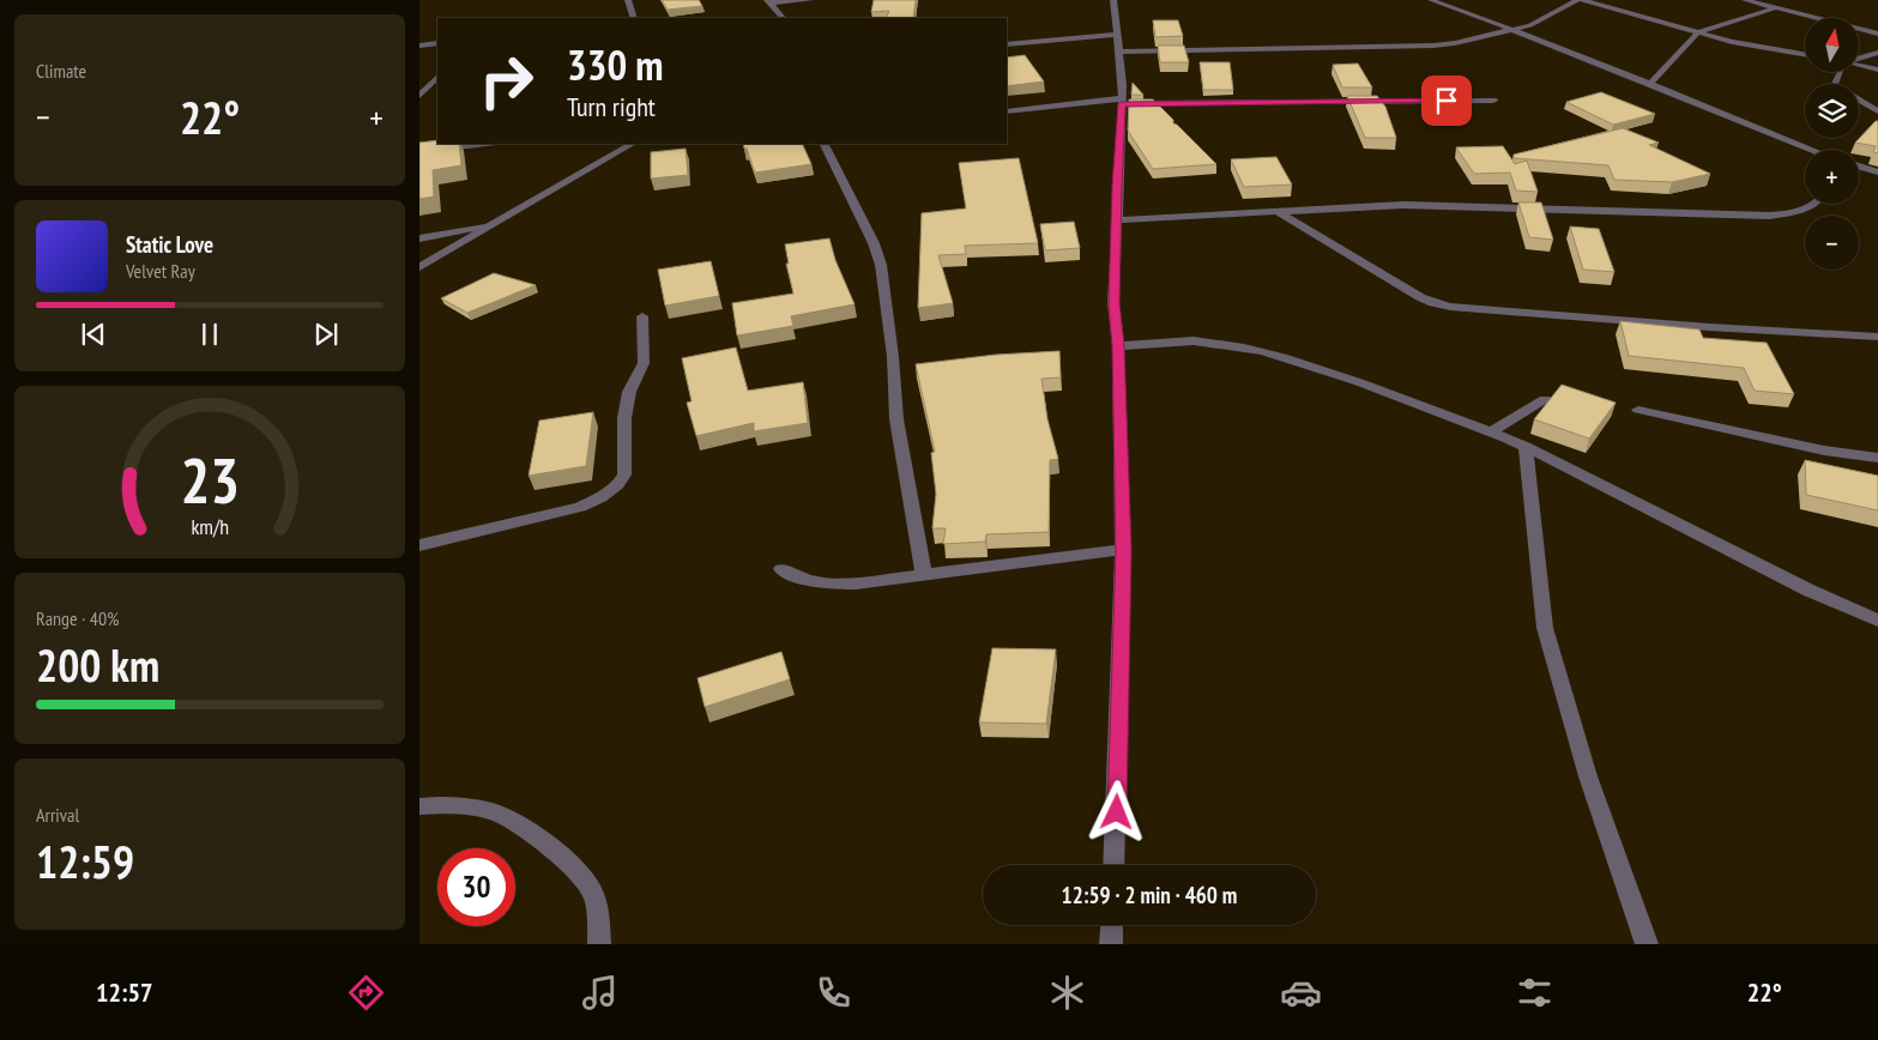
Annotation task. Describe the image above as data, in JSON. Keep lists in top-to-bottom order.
{
  "north": "top",
  "page": {
    "tile": [
      "Climate",
      ["Range · 40%", "200 km"],
      ["Arrival", "12:59"]
    ],
    "map_buttons": ["+", "−"],
    "turn": ["330 m", "Turn right"],
    "heat": ["−", "22°", "+"],
    "song": ["Static Love", "Velvet Ray"],
    "limit": "30",
    "trip": "12:59 · 2 min · 460 m",
    "tabs": ["12:57", "22°"],
    "gauge": ["23", "km/h"]
  }
}
